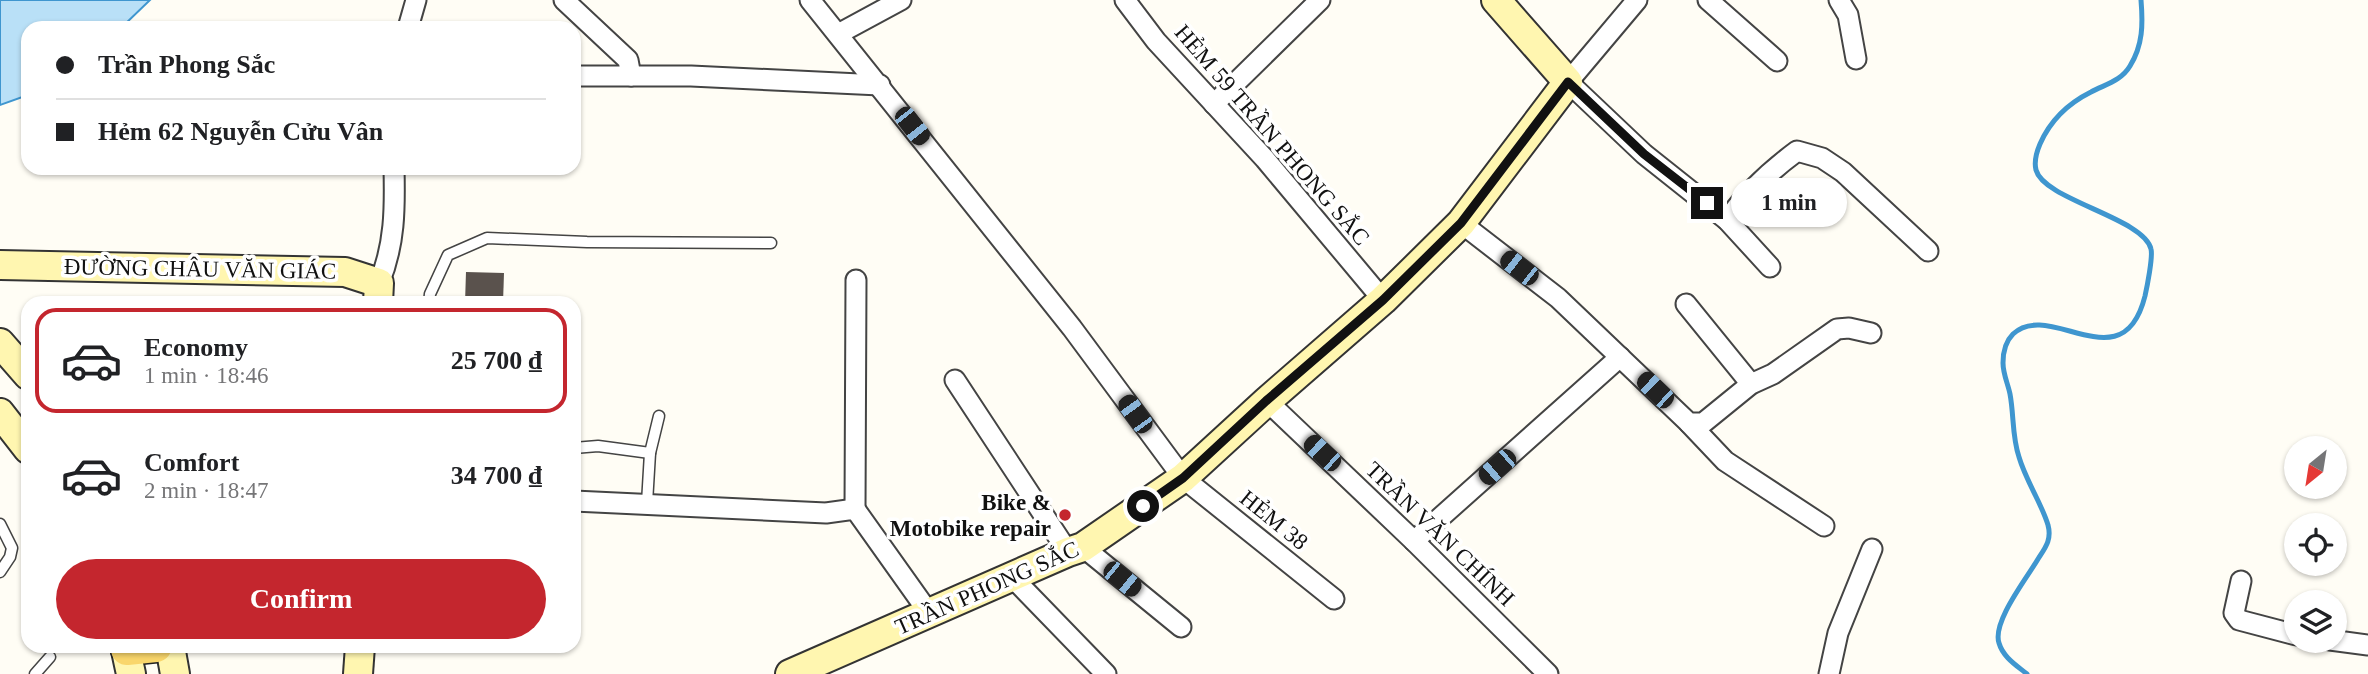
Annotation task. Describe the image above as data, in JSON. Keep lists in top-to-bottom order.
{
  "streets": {
    "street": [
      "HẺM 59 TRẦN PHONG SẮC",
      "ĐƯỜNG CHÂU VĂN GIÁC",
      "HẺM 38",
      "TRẦN VĂN CHÍNH",
      "TRẦN PHONG SẮC"
    ]
  },
  "crossings": [
    ["HẺM 59 TRẦN PHONG SẮC", "TRẦN PHONG SẮC"],
    ["HẺM 38", "TRẦN PHONG SẮC"],
    ["TRẦN VĂN CHÍNH", "TRẦN PHONG SẮC"]
  ],
  "places": ["Bike & Motobike repair"],
  "north": "bottom left",
  "page": {
    "banner": ["Trần Phong Sắc", "Hẻm 62 Nguyễn Cửu Vân"],
    "bubble": "1 min",
    "list": [
      {
        "name": "Economy",
        "note": "1 min · 18:46",
        "value": "25 700 ₫"
      },
      {
        "name": "Comfort",
        "note": "2 min · 18:47",
        "value": "34 700 ₫"
      }
    ],
    "buttons": "Confirm"
  }
}
